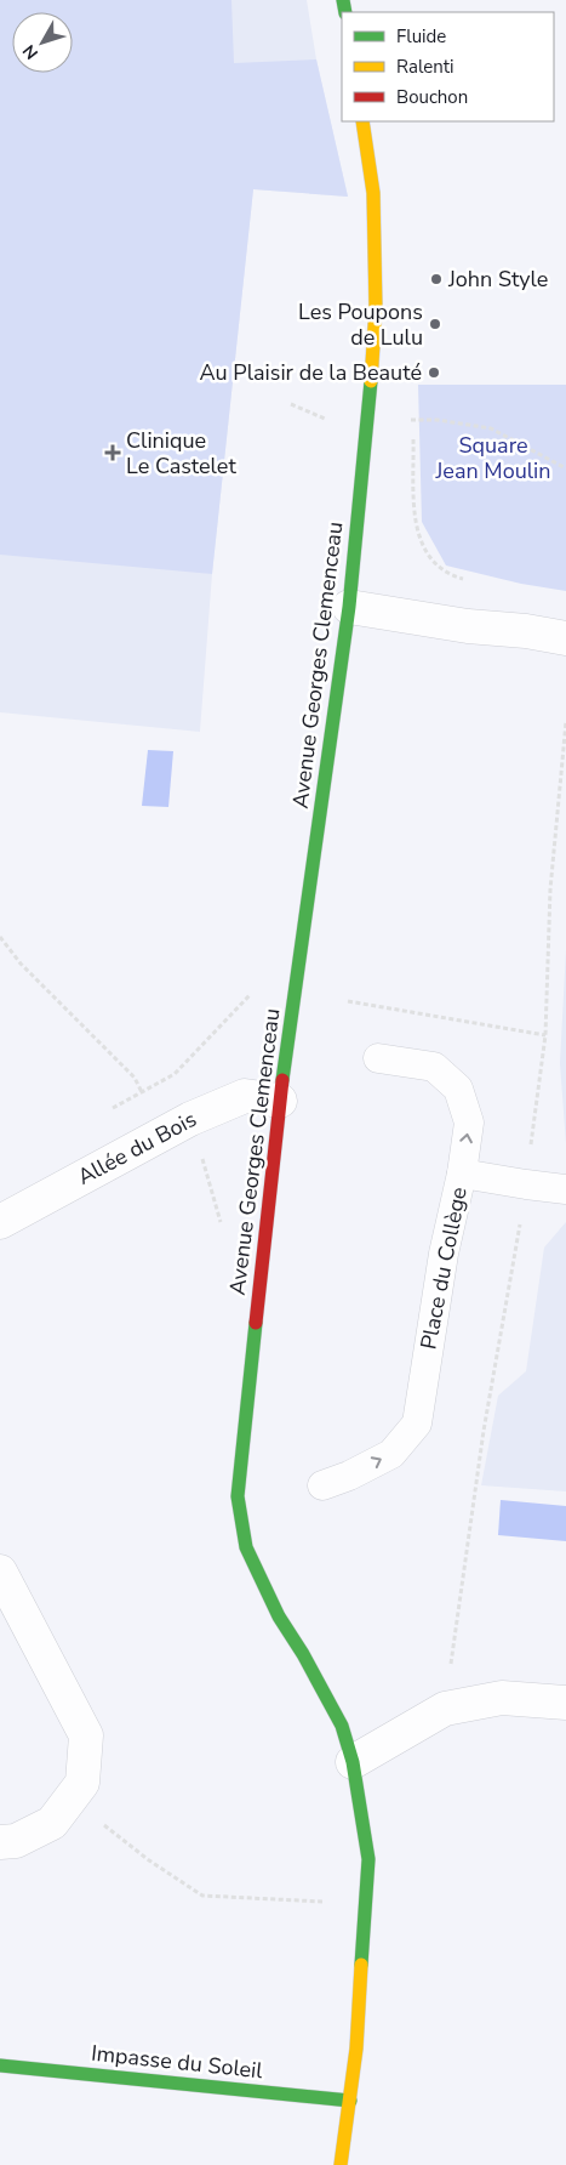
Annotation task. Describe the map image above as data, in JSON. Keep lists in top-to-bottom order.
{
  "streets": {
    "street": ["Avenue Georges Clemenceau", "Allée du Bois", "Impasse du Soleil"],
    "lane": ["Place du Collège"]
  },
  "crossings": [
    ["Avenue Georges Clemenceau", "Allée du Bois"],
    ["Avenue Georges Clemenceau", "Impasse du Soleil"]
  ],
  "parks": ["Square Jean Moulin"],
  "places": {
    "other": ["John Style", "Les Poupons de Lulu", "Au Plaisir de la Beauté"],
    "health": ["Clinique Le Castelet"]
  },
  "legend": ["Fluide", "Ralenti", "Bouchon"],
  "north": "bottom left"
}
